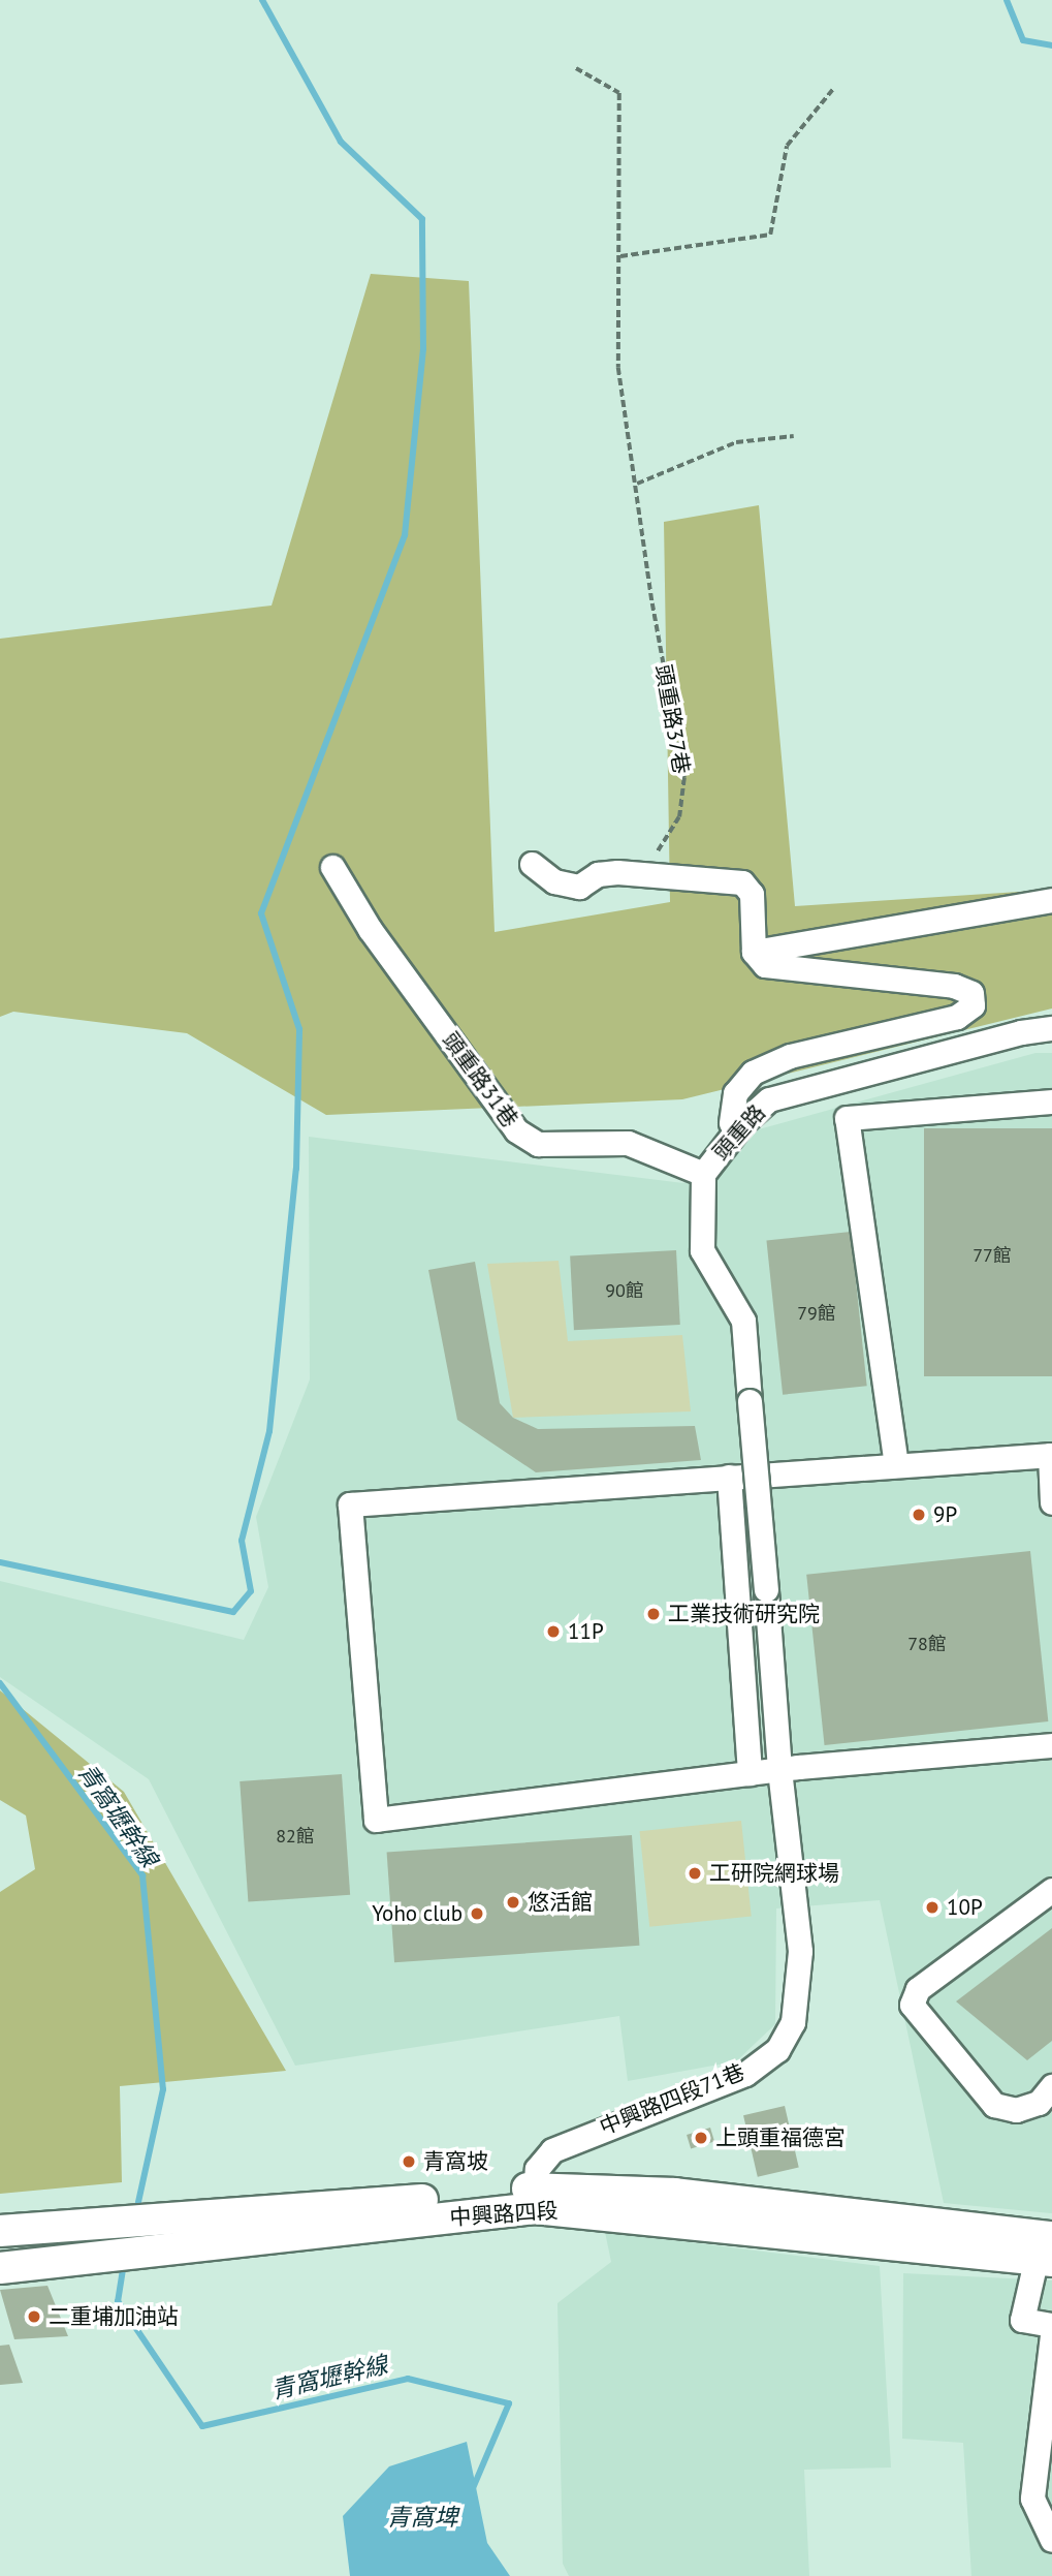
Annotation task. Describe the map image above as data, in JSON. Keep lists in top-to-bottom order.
{
  "streets": {
    "main road": ["中興路四段"],
    "street": ["頭重路31巷", "頭重路", "中興路四段71巷"],
    "path": ["頭重路37巷"]
  },
  "crossings": [
    ["頭重路31巷", "頭重路"],
    ["頭重路", "中興路四段71巷"],
    ["中興路四段71巷", "中興路四段"]
  ],
  "water": ["青窩壢幹線", "青窩埤"],
  "places": [
    "9P",
    "工業技術研究院",
    "11P",
    "工研院網球場",
    "悠活館",
    "10P",
    "Yoho club",
    "上頭重福德宮",
    "青窩坡",
    "二重埔加油站"
  ],
  "house_numbers": [
    "77館",
    "90館",
    "79館",
    "78館",
    "82館"
  ]
}
